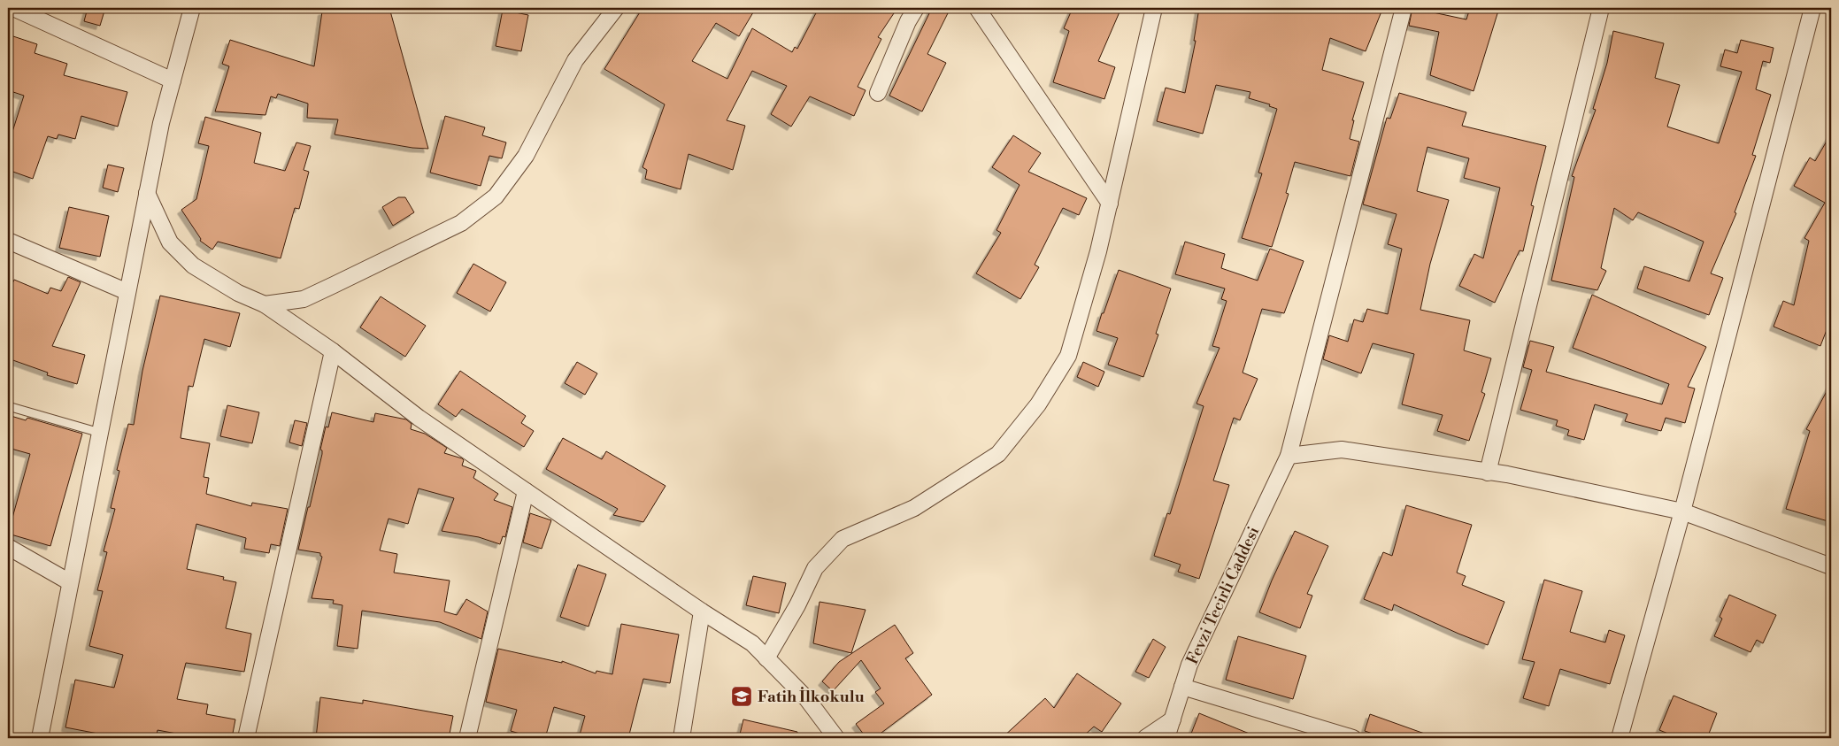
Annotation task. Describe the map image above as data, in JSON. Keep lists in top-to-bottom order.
{
  "streets": {
    "street": ["Fevzi Tecirli Caddesi"]
  },
  "places": {
    "school or university": ["Fatih İlkokulu"]
  }
}
